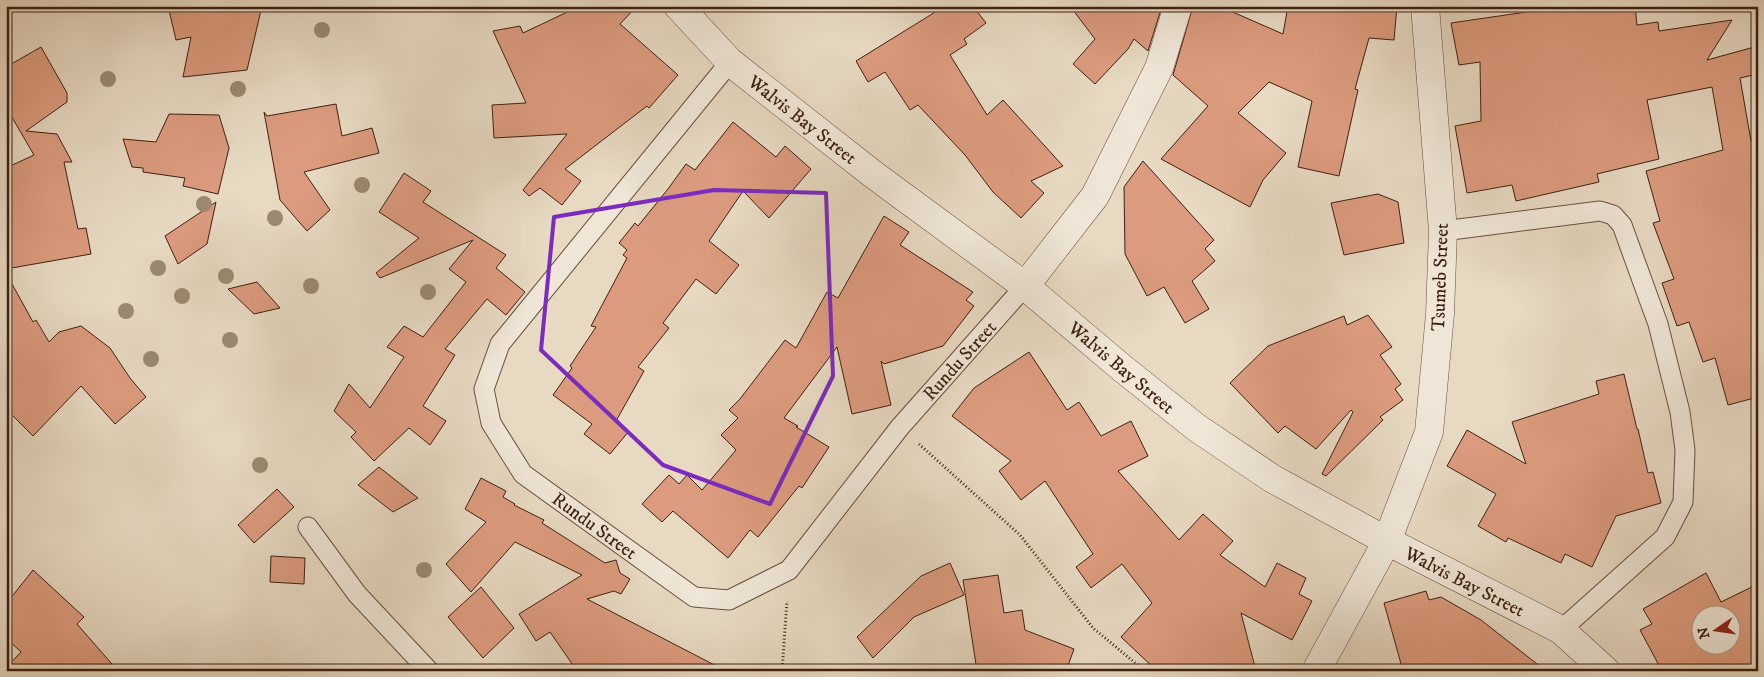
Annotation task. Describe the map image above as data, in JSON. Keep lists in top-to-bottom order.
{
  "streets": {
    "street": ["Walvis Bay Street", "Tsumeb Street"],
    "lane": ["Rundu Street"]
  },
  "crossings": [
    ["Walvis Bay Street", "Tsumeb Street"],
    ["Walvis Bay Street", "Rundu Street"]
  ],
  "north": "left"
}
